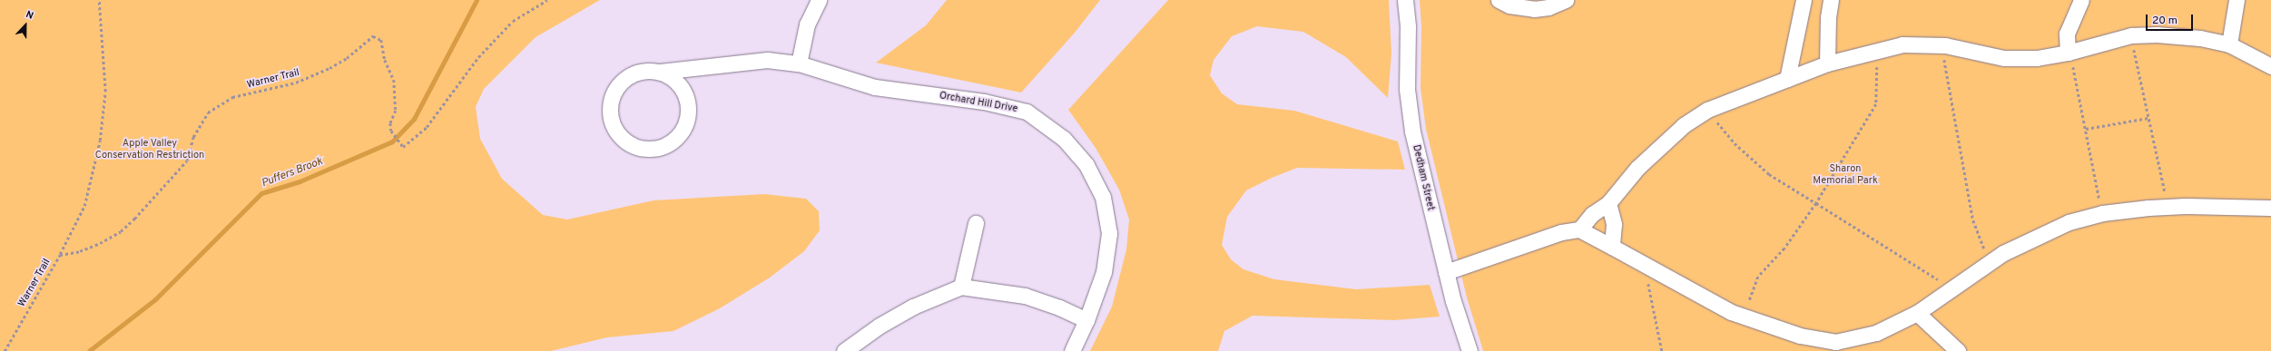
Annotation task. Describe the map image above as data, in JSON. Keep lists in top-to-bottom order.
{
  "streets": {
    "street": ["Orchard Hill Drive", "Dedham Street"],
    "path": ["Warner Trail"]
  },
  "water": ["Puffers Brook"],
  "parks": ["Apple Valley Conservation Restriction", "Sharon Memorial Park"],
  "scale_bar": "20 m",
  "north": "top"
}
